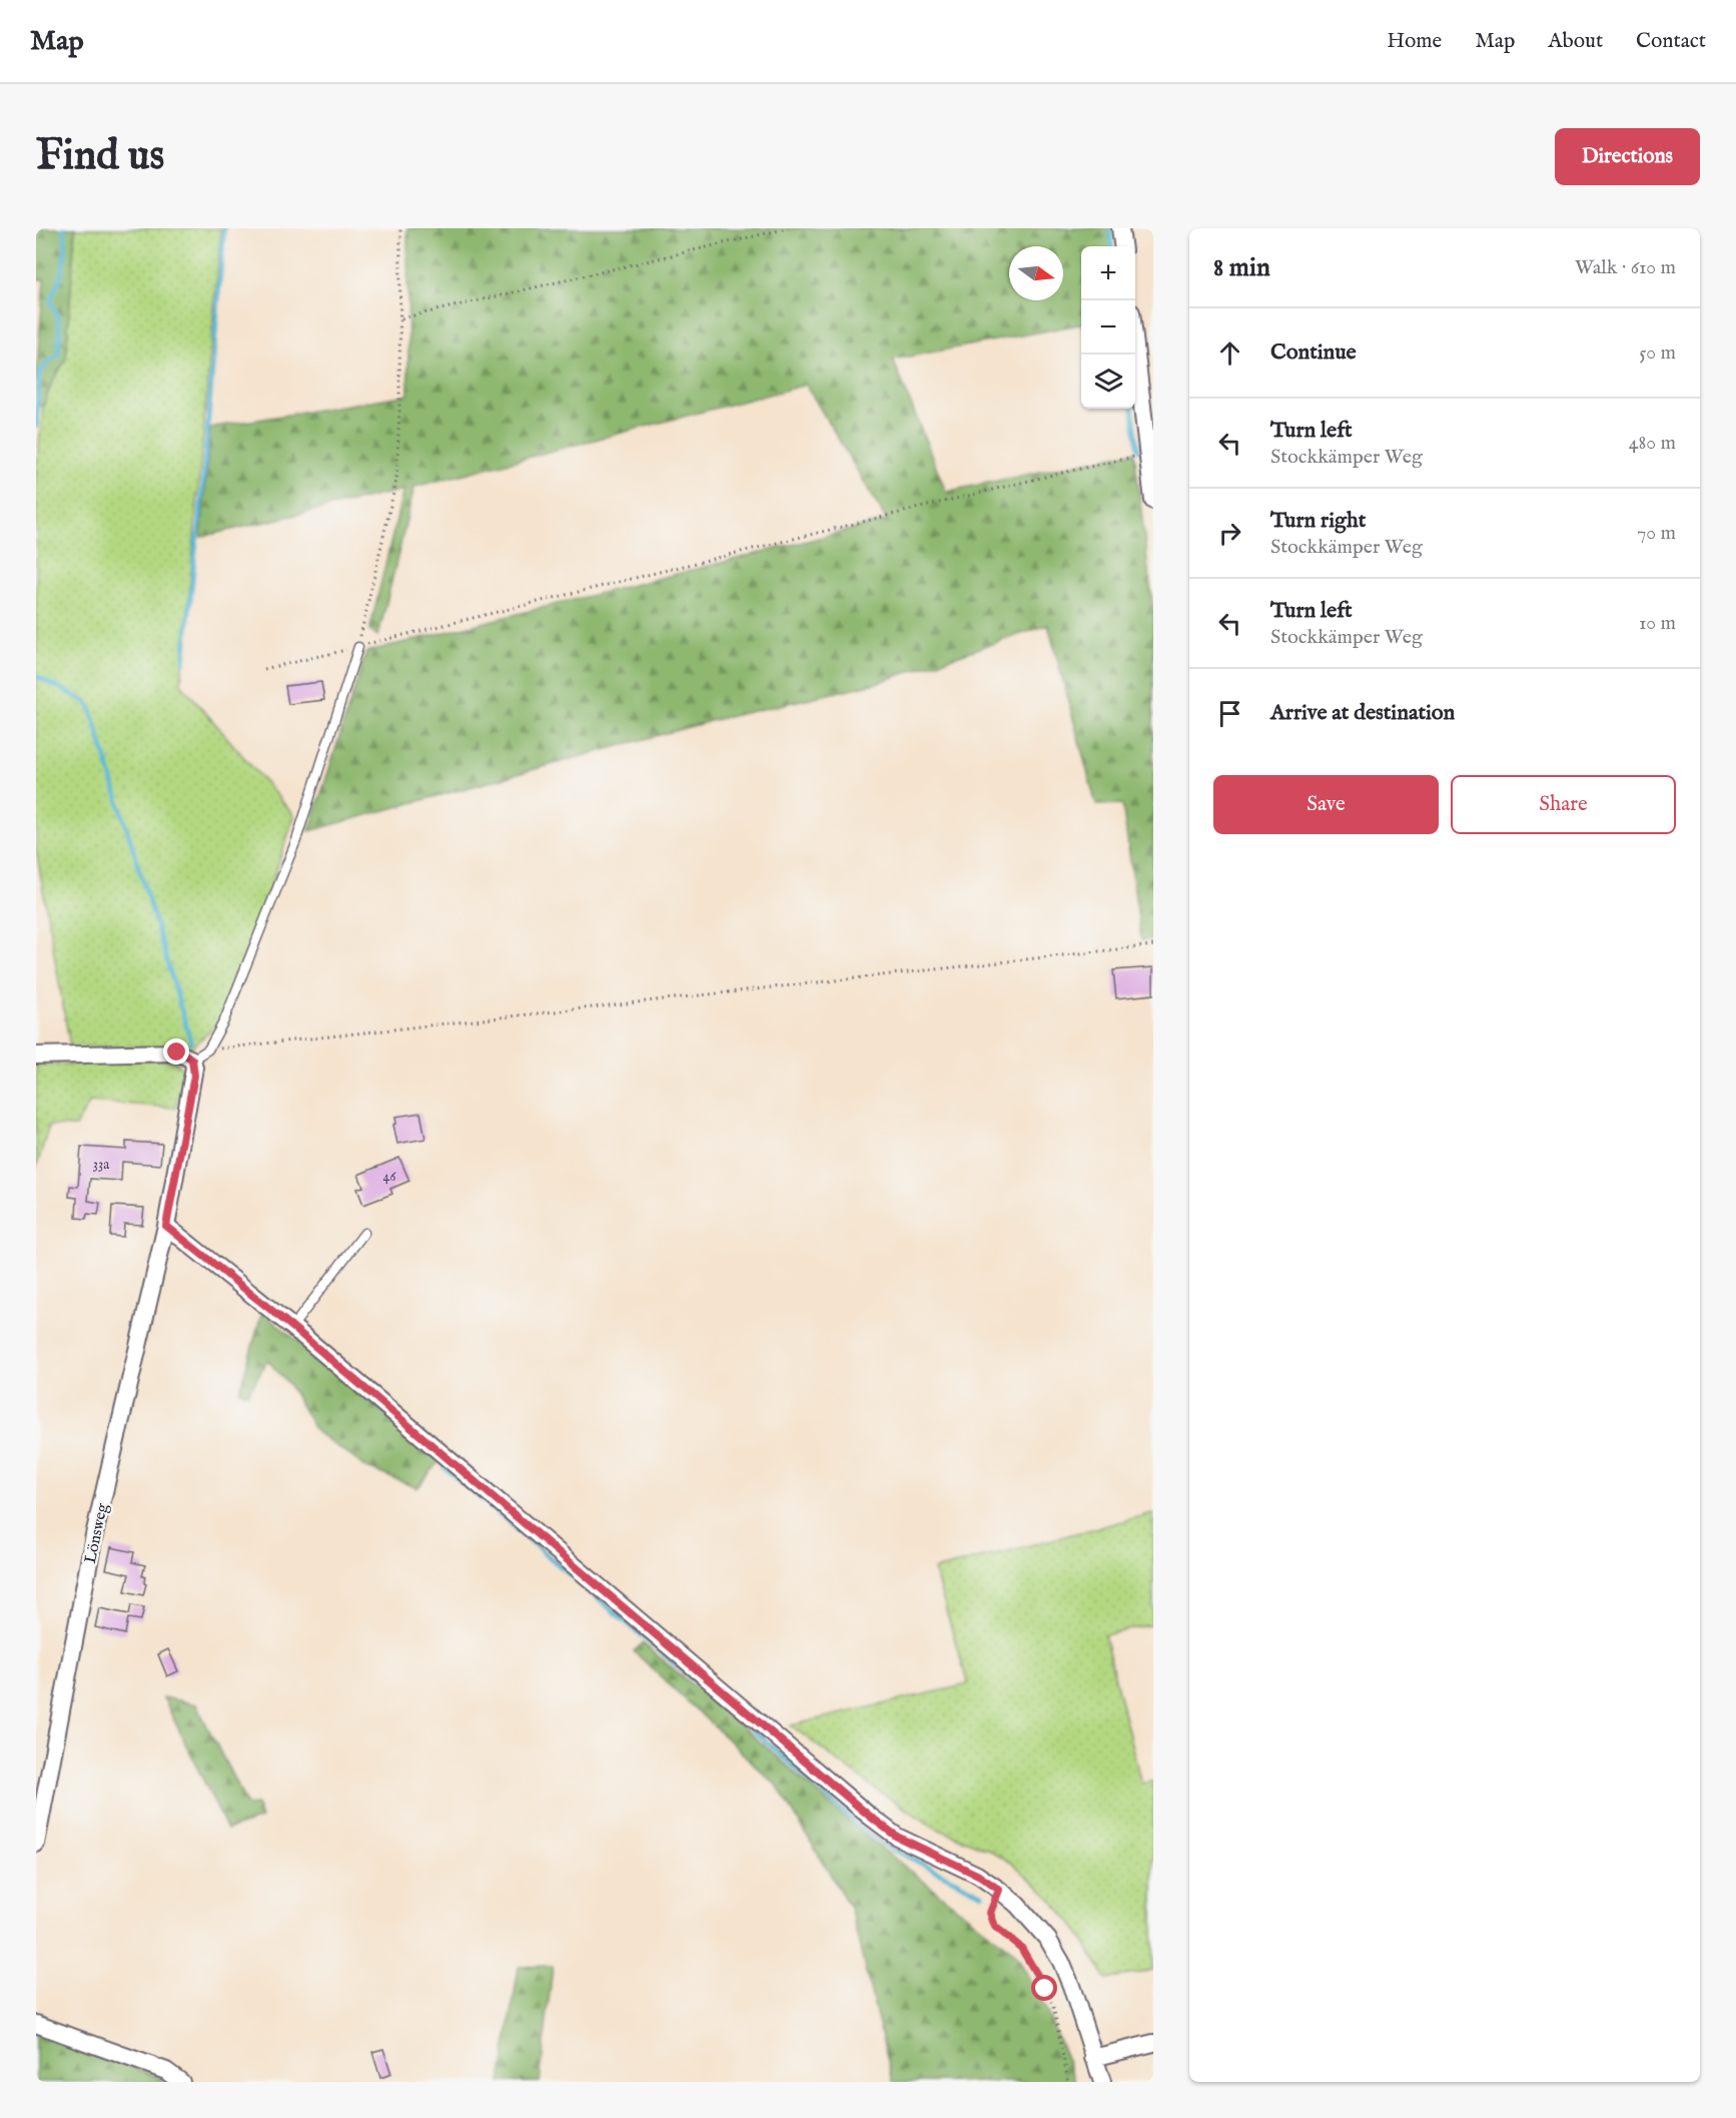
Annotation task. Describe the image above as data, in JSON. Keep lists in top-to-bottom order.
{
  "streets": {
    "street": ["Lönsweg"]
  },
  "house_numbers": ["33a", "46"],
  "north": "right",
  "page": {
    "header": "Map",
    "nav": [
      "Home",
      "Map",
      "About",
      "Contact"
    ],
    "buttons": [
      "Directions",
      ["Save", "Share"]
    ],
    "title": "Find us",
    "heading": ["8 min", "Walk · 610 m"],
    "map_buttons": ["+", "−"],
    "list": [
      ["Continue", "50 m"],
      ["Turn left", "Stockkämper Weg", "480 m"],
      ["Turn right", "Stockkämper Weg", "70 m"],
      ["Turn left", "Stockkämper Weg", "10 m"],
      "Arrive at destination"
    ]
  }
}
